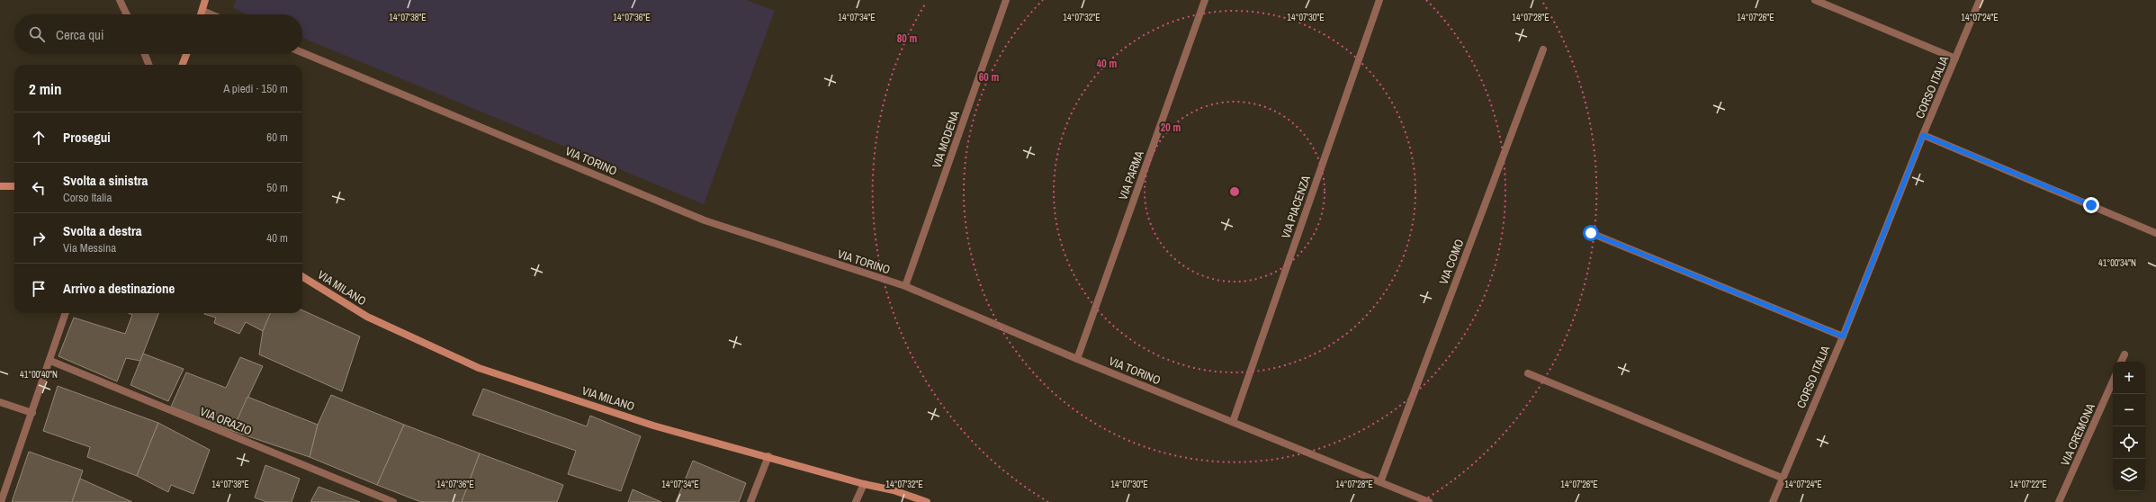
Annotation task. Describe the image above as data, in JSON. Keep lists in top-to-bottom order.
{
  "streets": {
    "street": [
      "CORSO ITALIA",
      "VIA MODENA",
      "VIA TORINO",
      "VIA PARMA",
      "VIA PIACENZA",
      "VIA COMO",
      "VIA MILANO",
      "VIA ORAZIO",
      "VIA CREMONA"
    ]
  },
  "crossings": [
    ["VIA MODENA", "VIA TORINO"],
    ["VIA TORINO", "VIA PARMA"],
    ["VIA TORINO", "VIA PIACENZA"],
    ["VIA TORINO", "VIA COMO"]
  ],
  "page": {
    "search": "Cerca qui",
    "heading": ["2 min", "A piedi · 150 m"],
    "list": [
      ["Prosegui", "60 m"],
      ["Svolta a sinistra", "Corso Italia", "50 m"],
      ["Svolta a destra", "Via Messina", "40 m"],
      "Arrivo a destinazione"
    ],
    "map_buttons": ["+", "−"]
  },
  "coordinates": [
    "14°07'38\"E",
    "14°07'36\"E",
    "14°07'34\"E",
    "14°07'32\"E",
    "14°07'30\"E",
    "14°07'28\"E",
    "14°07'26\"E",
    "14°07'24\"E",
    "41°00'34\"N",
    "41°00'40\"N",
    "14°07'22\"E"
  ],
  "rings": [
    "80 m",
    "40 m",
    "60 m",
    "20 m"
  ]
}
